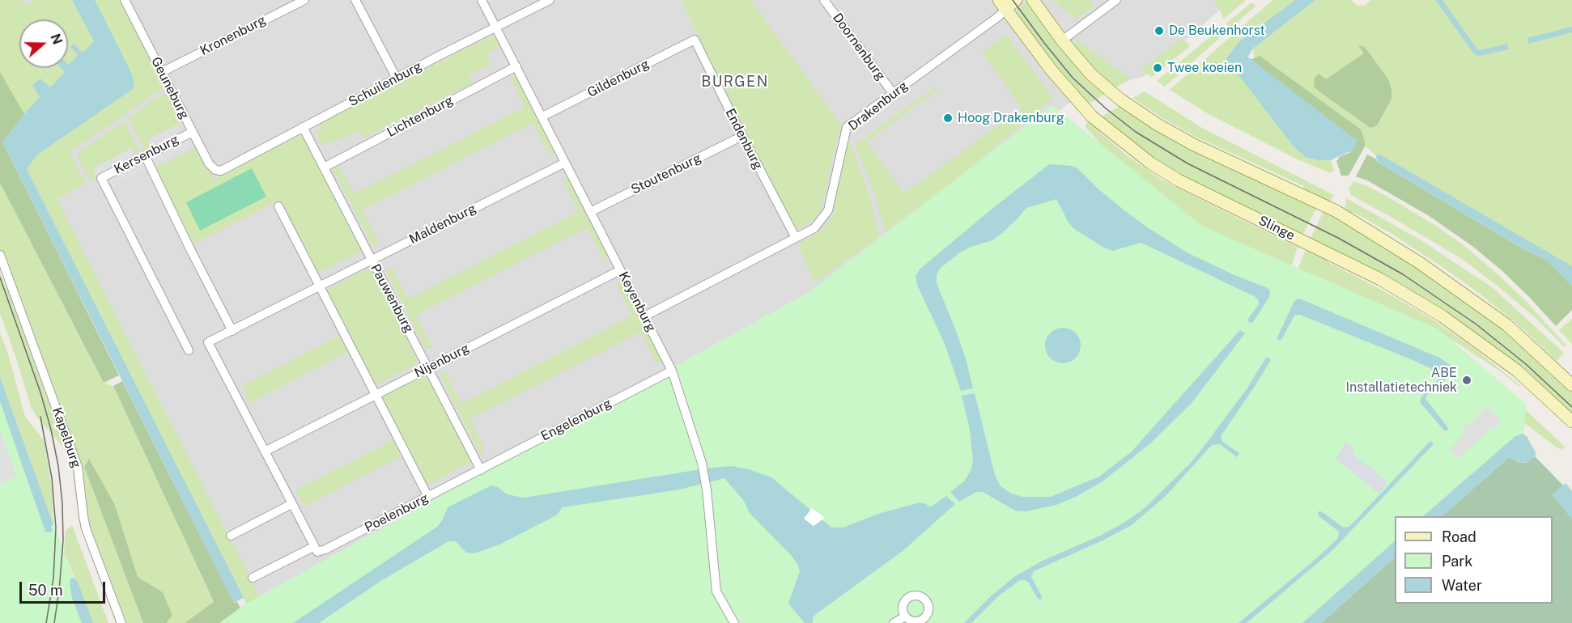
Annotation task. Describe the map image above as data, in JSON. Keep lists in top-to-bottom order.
{
  "streets": {
    "main road": ["Slinge"],
    "street": [
      "Kronenburg",
      "Doornenburg",
      "Gildenburg",
      "Schuilenburg",
      "Geuneburg",
      "Drakenburg",
      "Lichtenburg",
      "Endenburg",
      "Kersenburg",
      "Stoutenburg",
      "Maldenburg",
      "Pauwenburg",
      "Keyenburg",
      "Nijenburg",
      "Engelenburg",
      "Kapelburg",
      "Poelenburg"
    ]
  },
  "crossings": [
    ["Kronenburg", "Geuneburg"],
    ["Doornenburg", "Drakenburg"],
    ["Gildenburg", "Endenburg"],
    ["Gildenburg", "Keyenburg"],
    ["Schuilenburg", "Geuneburg"],
    ["Schuilenburg", "Pauwenburg"],
    ["Schuilenburg", "Keyenburg"],
    ["Geuneburg", "Kersenburg"],
    ["Drakenburg", "Endenburg"],
    ["Drakenburg", "Slinge"],
    ["Drakenburg", "Keyenburg"],
    ["Lichtenburg", "Pauwenburg"],
    ["Lichtenburg", "Keyenburg"],
    ["Endenburg", "Stoutenburg"],
    ["Stoutenburg", "Keyenburg"],
    ["Maldenburg", "Pauwenburg"],
    ["Maldenburg", "Keyenburg"],
    ["Maldenburg", "Nijenburg"],
    ["Pauwenburg", "Nijenburg"],
    ["Pauwenburg", "Engelenburg"],
    ["Pauwenburg", "Poelenburg"],
    ["Keyenburg", "Nijenburg"],
    ["Keyenburg", "Engelenburg"],
    ["Engelenburg", "Poelenburg"]
  ],
  "districts": ["BURGEN"],
  "places": [
    "De Beukenhorst",
    "Twee koeien",
    "Hoog Drakenburg",
    "ABE Installatietechniek"
  ],
  "legend": ["Road", "Park", "Water"],
  "scale_bar": "50 m",
  "north": "right"
}
